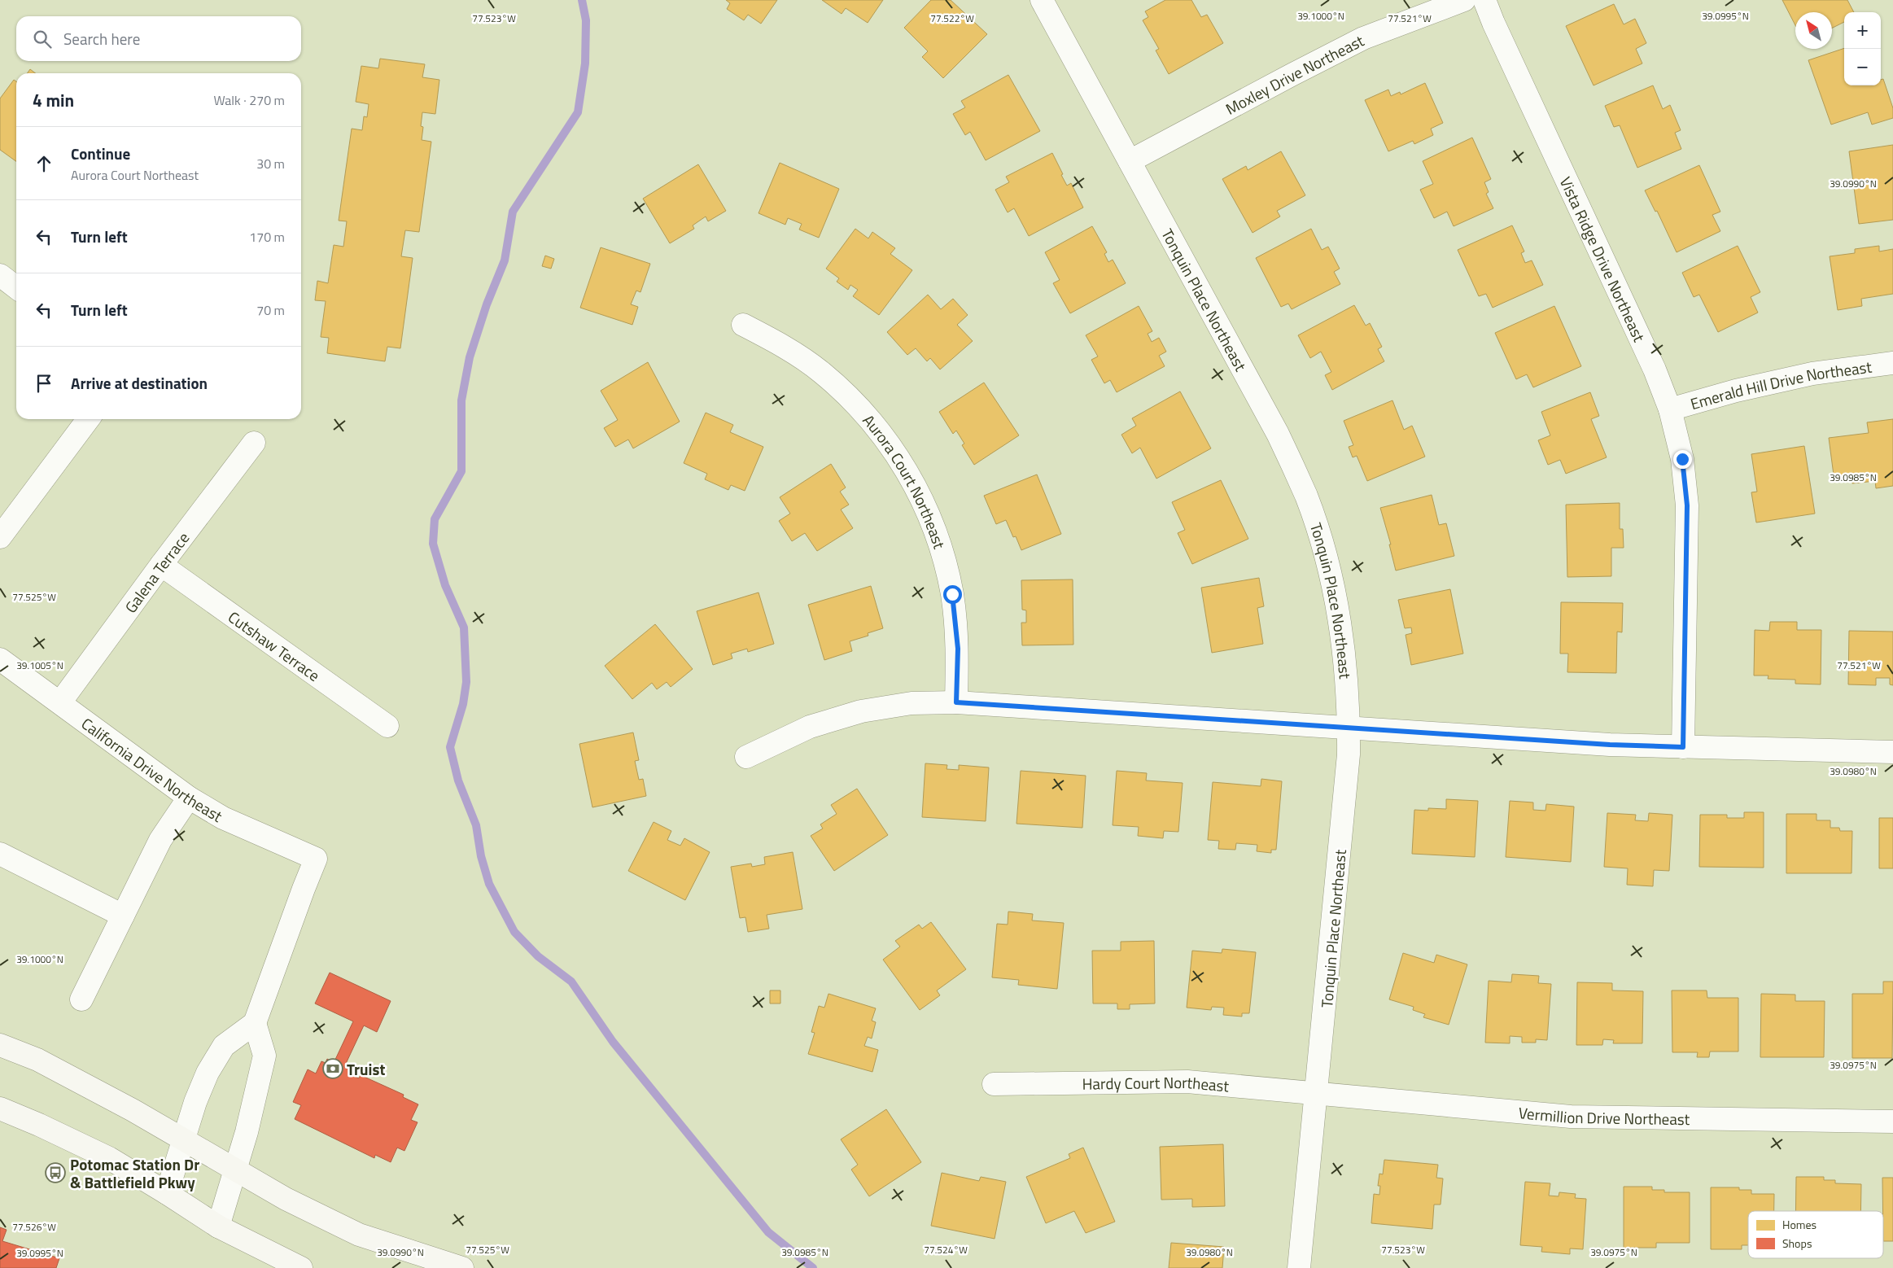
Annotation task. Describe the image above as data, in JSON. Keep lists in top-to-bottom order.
{
  "streets": {
    "street": [
      "Moxley Drive Northeast",
      "Vista Ridge Drive Northeast",
      "Tonquin Place Northeast",
      "Emerald Hill Drive Northeast",
      "Aurora Court Northeast",
      "Galena Terrace",
      "Cutshaw Terrace",
      "California Drive Northeast",
      "Hardy Court Northeast",
      "Vermillion Drive Northeast"
    ]
  },
  "crossings": [
    ["Moxley Drive Northeast", "Tonquin Place Northeast"],
    ["Vista Ridge Drive Northeast", "Emerald Hill Drive Northeast"],
    ["Tonquin Place Northeast", "Hardy Court Northeast"],
    ["Tonquin Place Northeast", "Vermillion Drive Northeast"],
    ["Galena Terrace", "Cutshaw Terrace"],
    ["Galena Terrace", "California Drive Northeast"],
    ["Hardy Court Northeast", "Vermillion Drive Northeast"]
  ],
  "places": {
    "bank": ["Truist"],
    "bus stop": ["Potomac Station Dr & Battlefield Pkwy"]
  },
  "legend": ["Homes", "Shops"],
  "north": "top left",
  "page": {
    "map_buttons": ["+", "−"],
    "search": "Search here",
    "heading": ["4 min", "Walk · 270 m"],
    "list": [
      ["Continue", "Aurora Court Northeast", "30 m"],
      ["Turn left", "170 m"],
      ["Turn left", "70 m"],
      "Arrive at destination"
    ]
  },
  "coordinates": [
    "39.1000°N",
    "39.0995°N",
    "77.523°W",
    "77.522°W",
    "77.521°W",
    "39.0990°N",
    "39.0985°N",
    "77.525°W",
    "39.1005°N",
    "39.0980°N",
    "39.0975°N",
    "77.526°W",
    "77.524°W"
  ]
}
